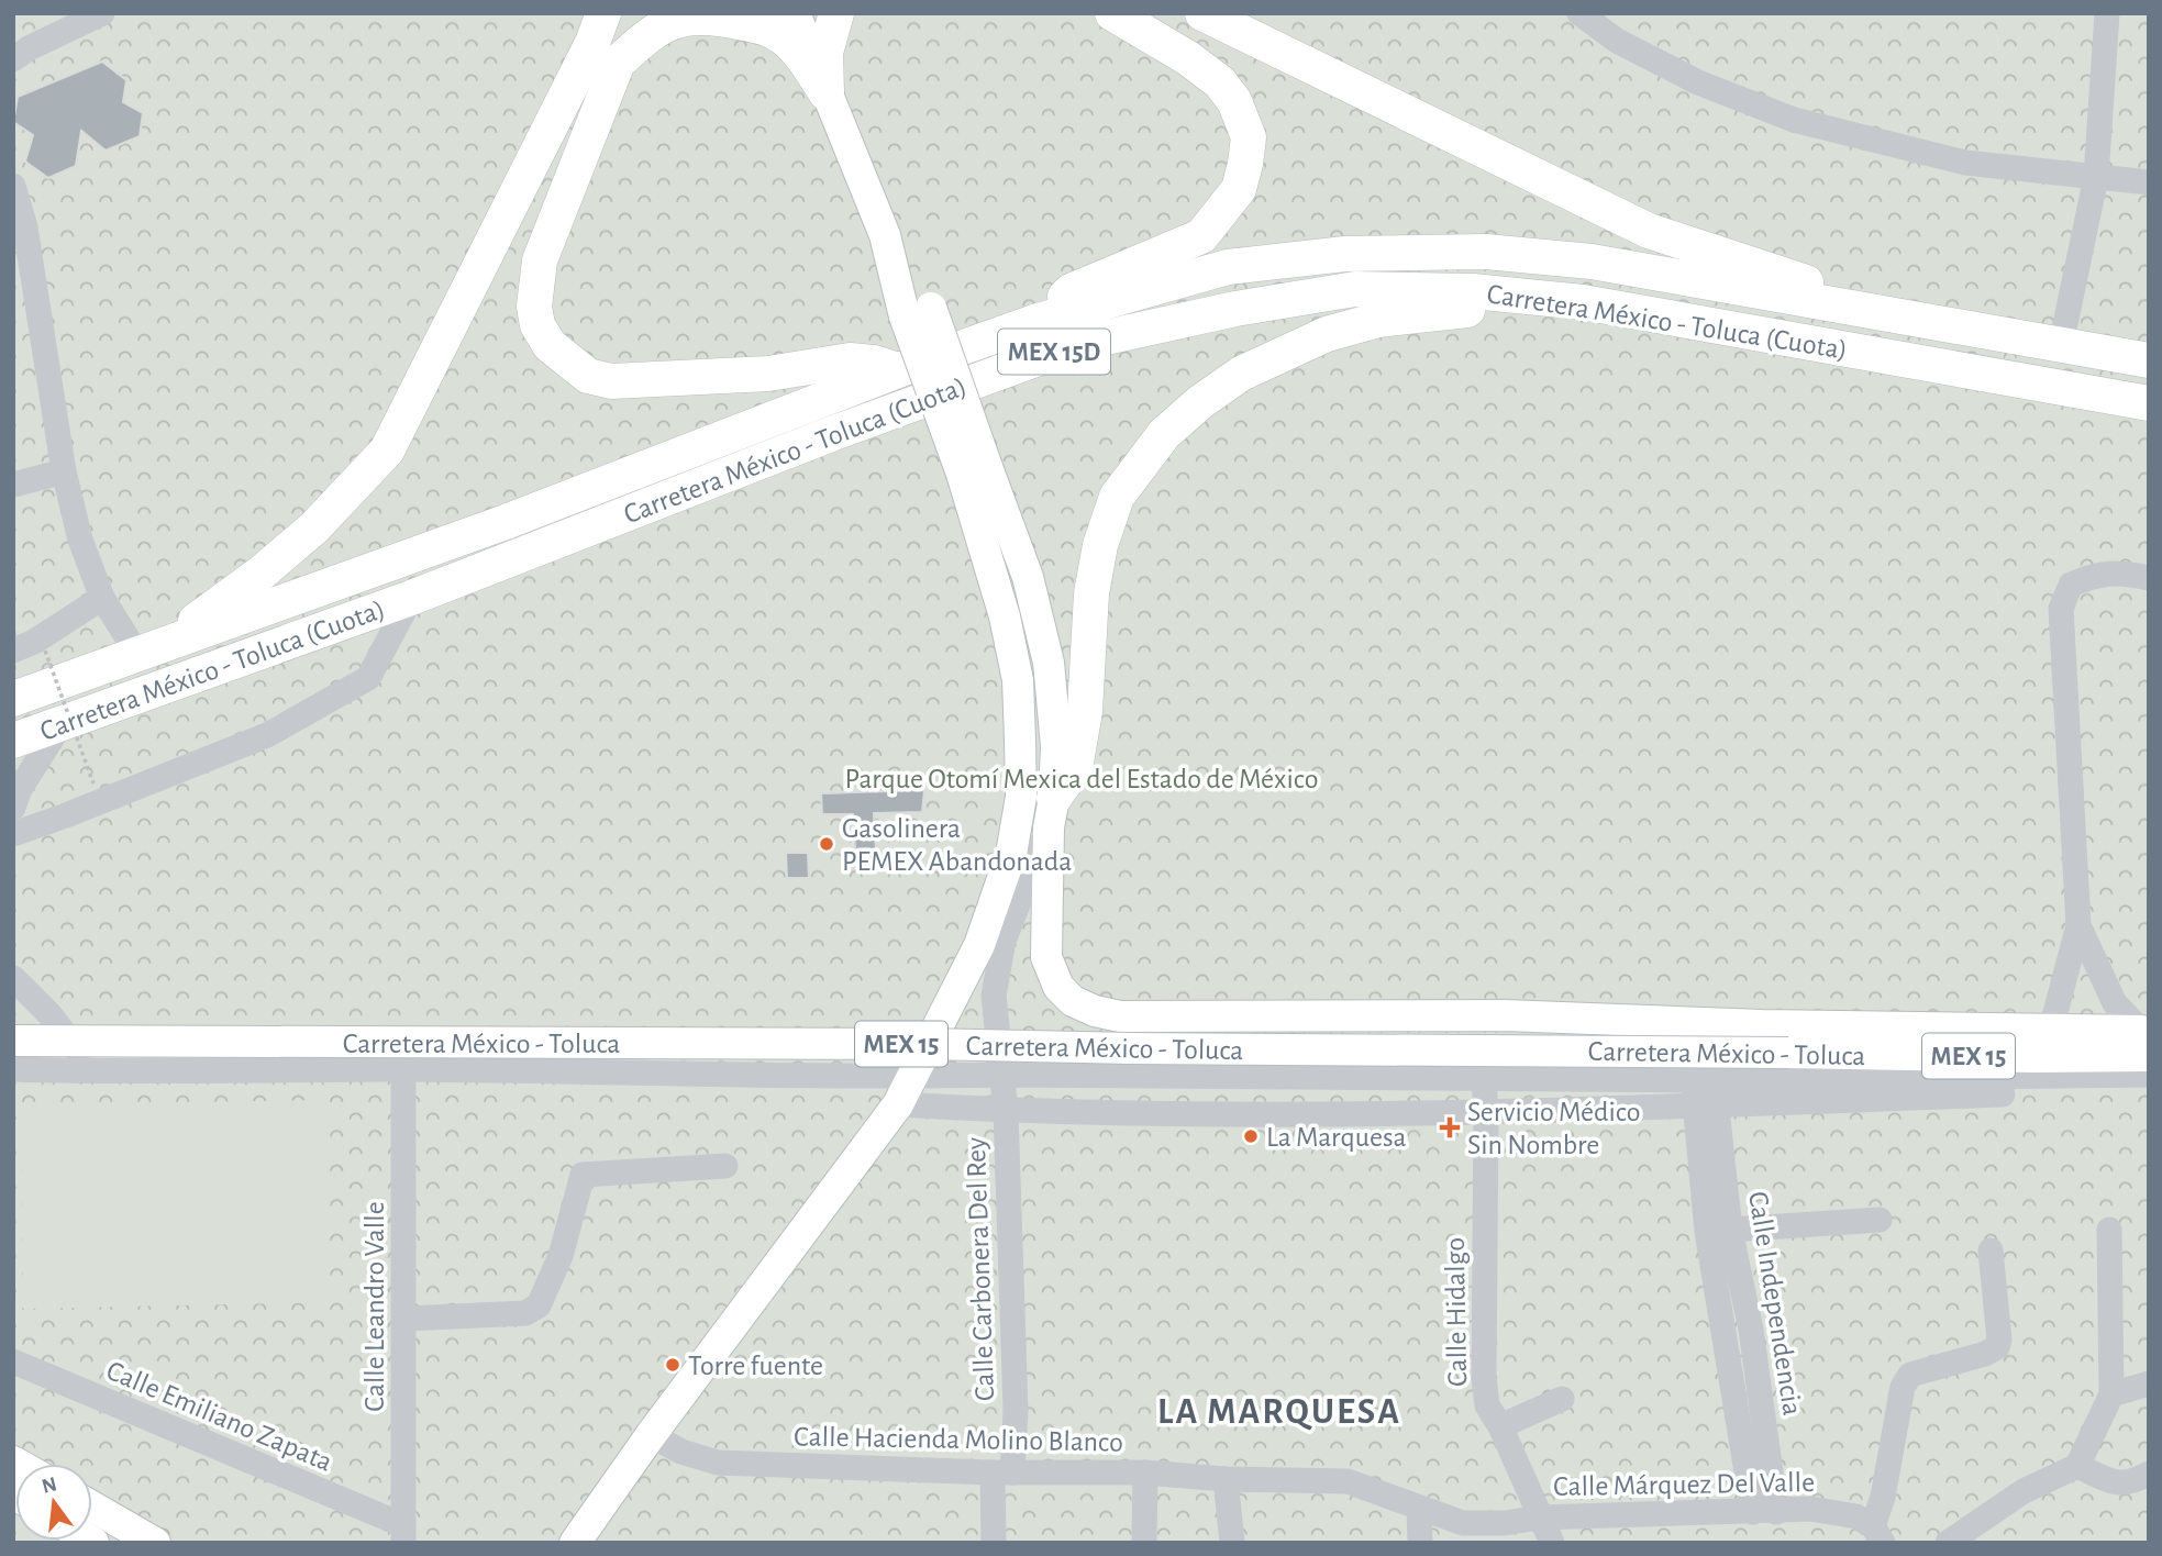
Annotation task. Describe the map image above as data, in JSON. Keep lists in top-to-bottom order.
{
  "streets": {
    "highway": ["Carretera México - Toluca (Cuota)", "MEX 15D"],
    "main road": ["Carretera México - Toluca", "MEX 15"],
    "street": [
      "Calle Carbonera Del Rey",
      "Calle Independencia",
      "Calle Leandro Valle",
      "Calle Hidalgo",
      "Calle Emiliano Zapata",
      "Calle Hacienda Molino Blanco",
      "Calle Márquez Del Valle"
    ]
  },
  "crossings": [
    ["Calle Carbonera Del Rey", "Calle Hacienda Molino Blanco"],
    ["Calle Independencia", "Calle Márquez Del Valle"],
    ["Calle Leandro Valle", "Calle Emiliano Zapata"],
    ["Calle Hidalgo", "Calle Hacienda Molino Blanco"],
    ["Calle Hidalgo", "Calle Márquez Del Valle"],
    ["Calle Hacienda Molino Blanco", "Calle Márquez Del Valle"]
  ],
  "districts": ["LA MARQUESA"],
  "parks": ["Parque Otomí Mexica del Estado de México"],
  "places": {
    "other": ["Gasolinera PEMEX Abandonada", "La Marquesa", "Torre fuente"],
    "health": ["Servicio Médico Sin Nombre"]
  },
  "north": "top"
}
